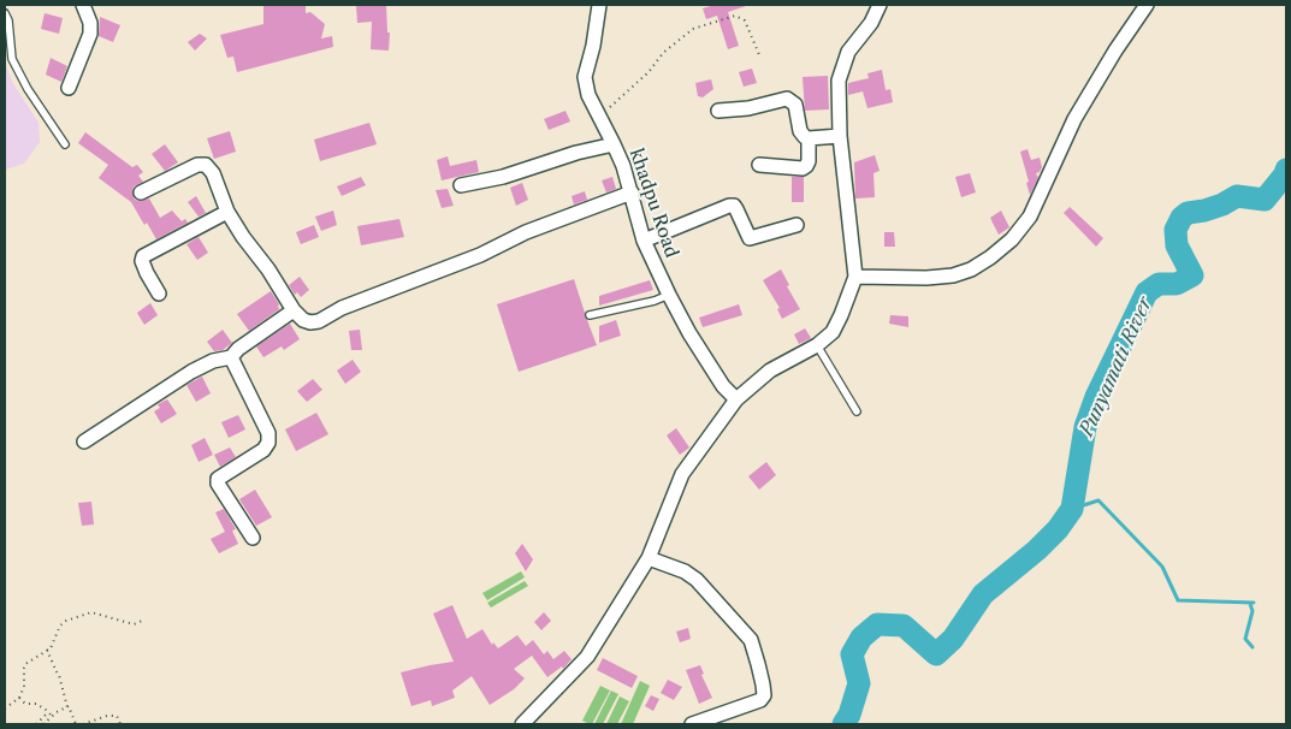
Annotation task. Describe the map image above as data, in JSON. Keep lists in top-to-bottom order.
{
  "streets": {
    "street": ["khadpu Road"]
  },
  "water": ["Punyamati River"]
}
